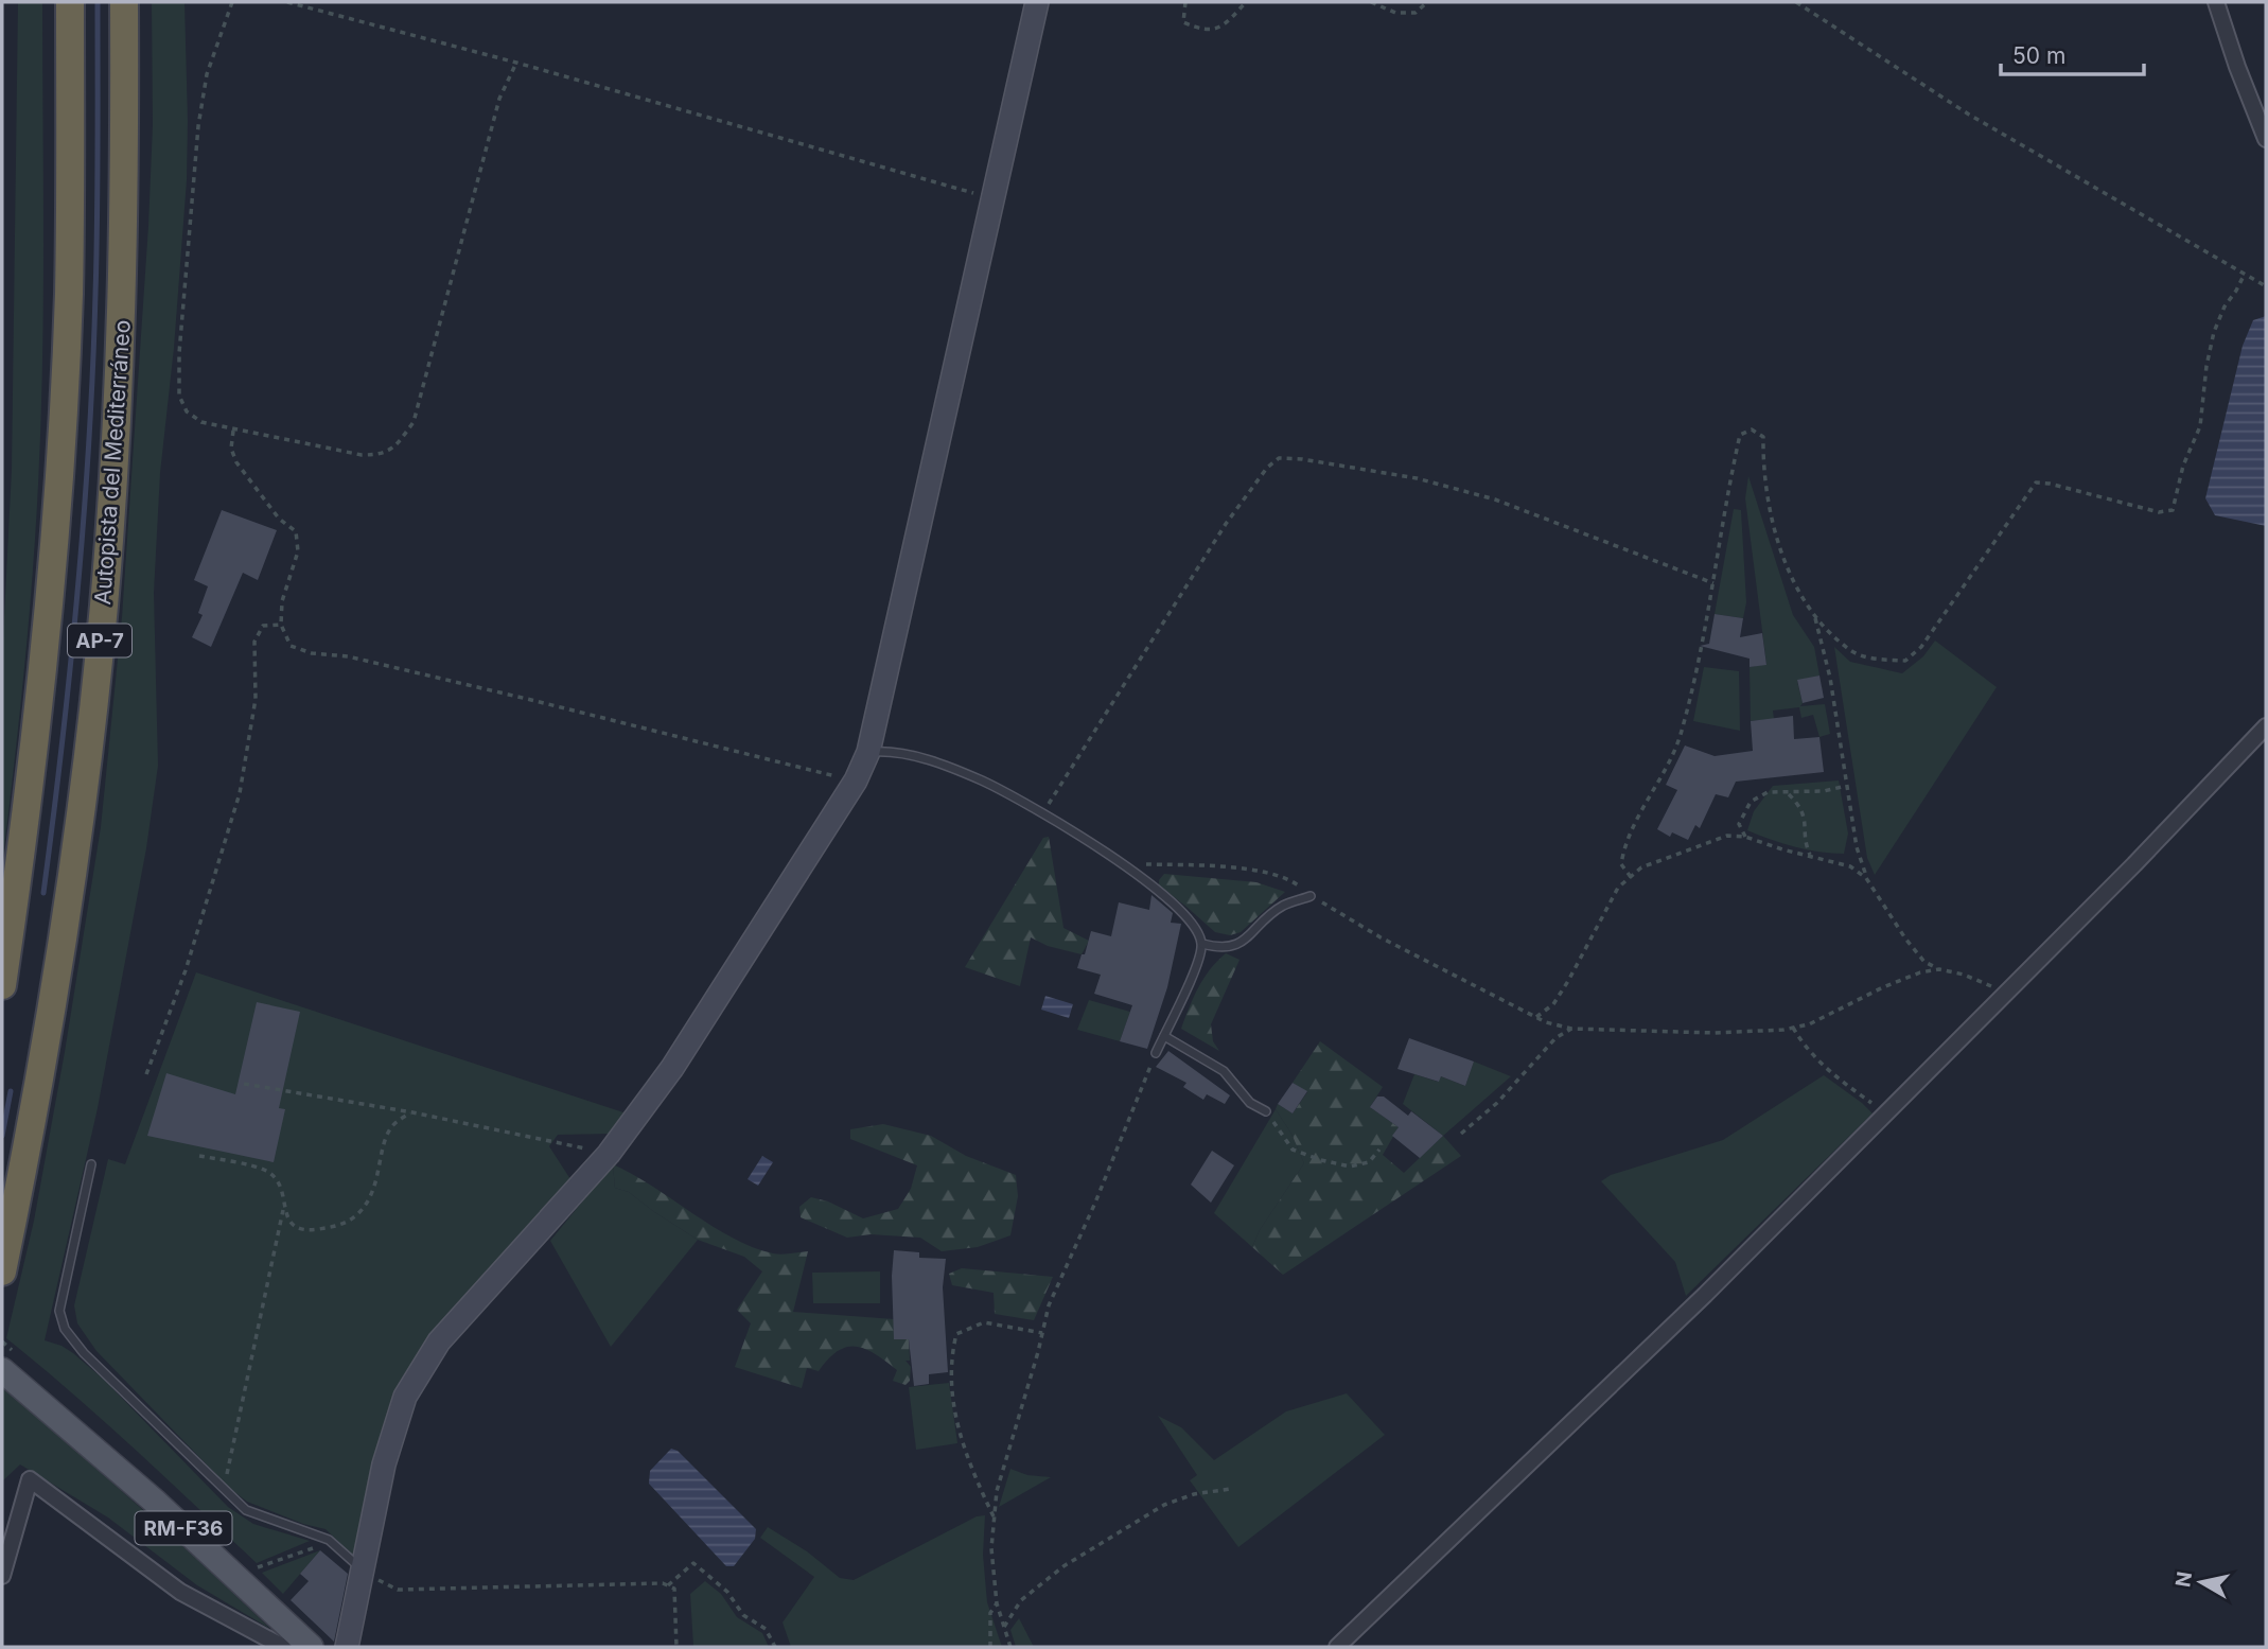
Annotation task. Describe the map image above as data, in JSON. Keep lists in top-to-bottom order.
{
  "streets": {
    "highway": ["Autopista del Mediterráneo", "AP-7"],
    "main road": ["RM-F36"]
  },
  "scale_bar": "50 m",
  "north": "left"
}
